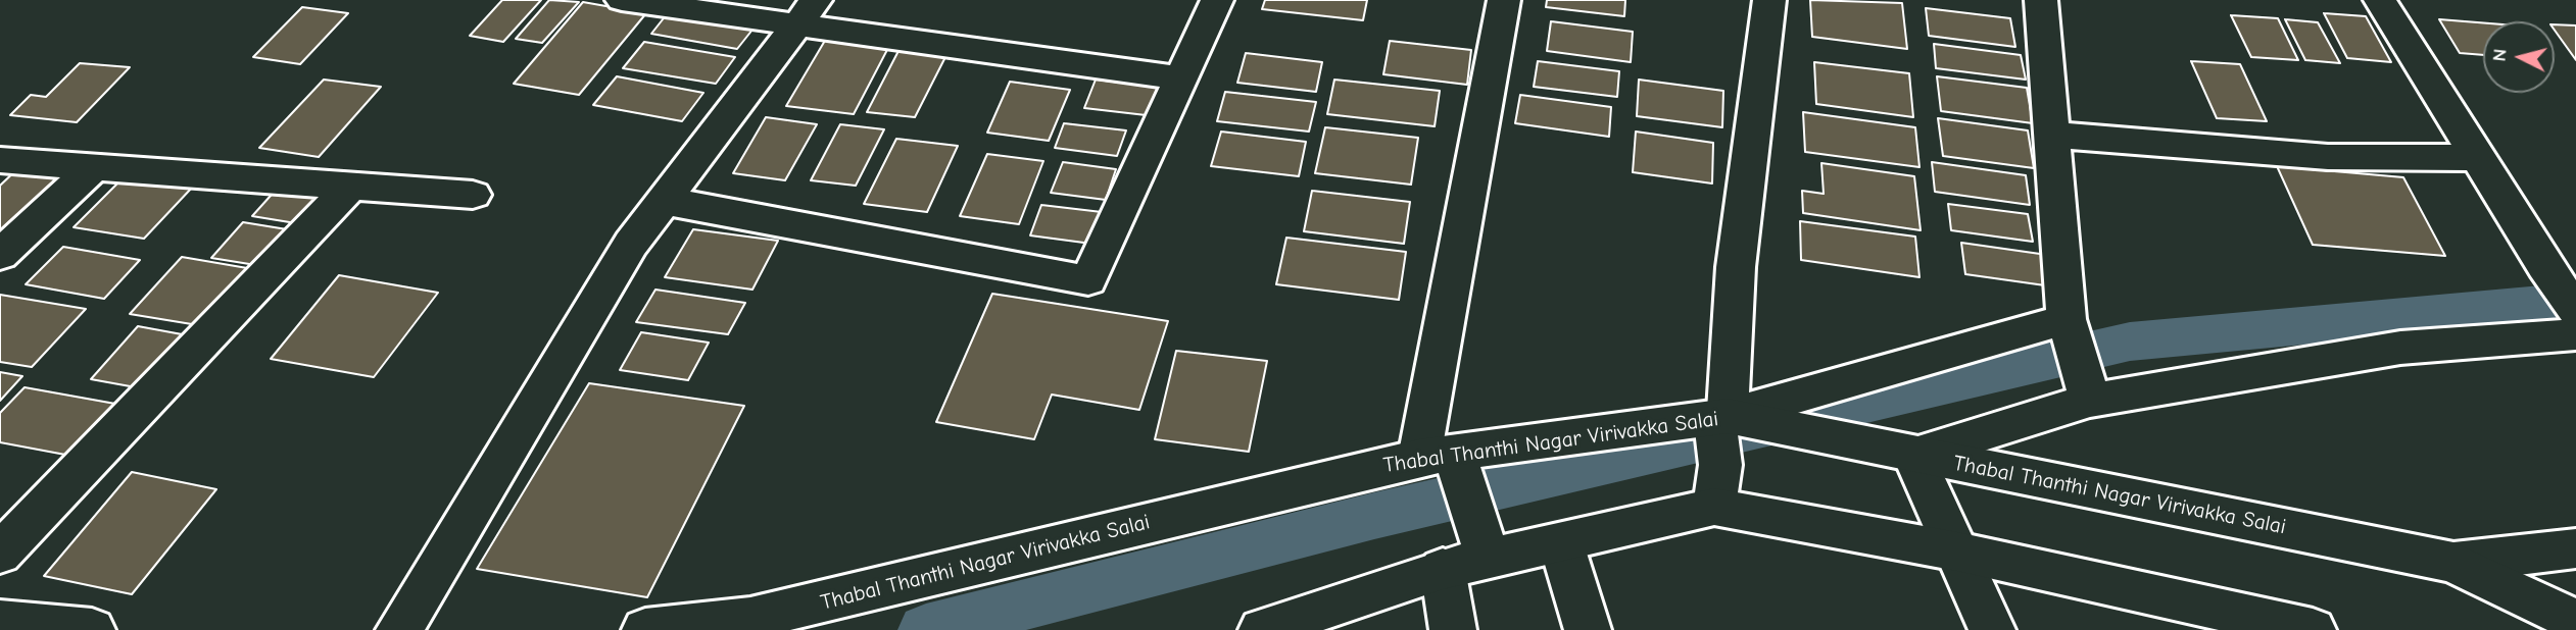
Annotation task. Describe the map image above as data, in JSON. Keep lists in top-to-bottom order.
{
  "streets": {
    "street": ["Thabal Thanthi Nagar Virivakka Salai"]
  },
  "north": "left"
}
